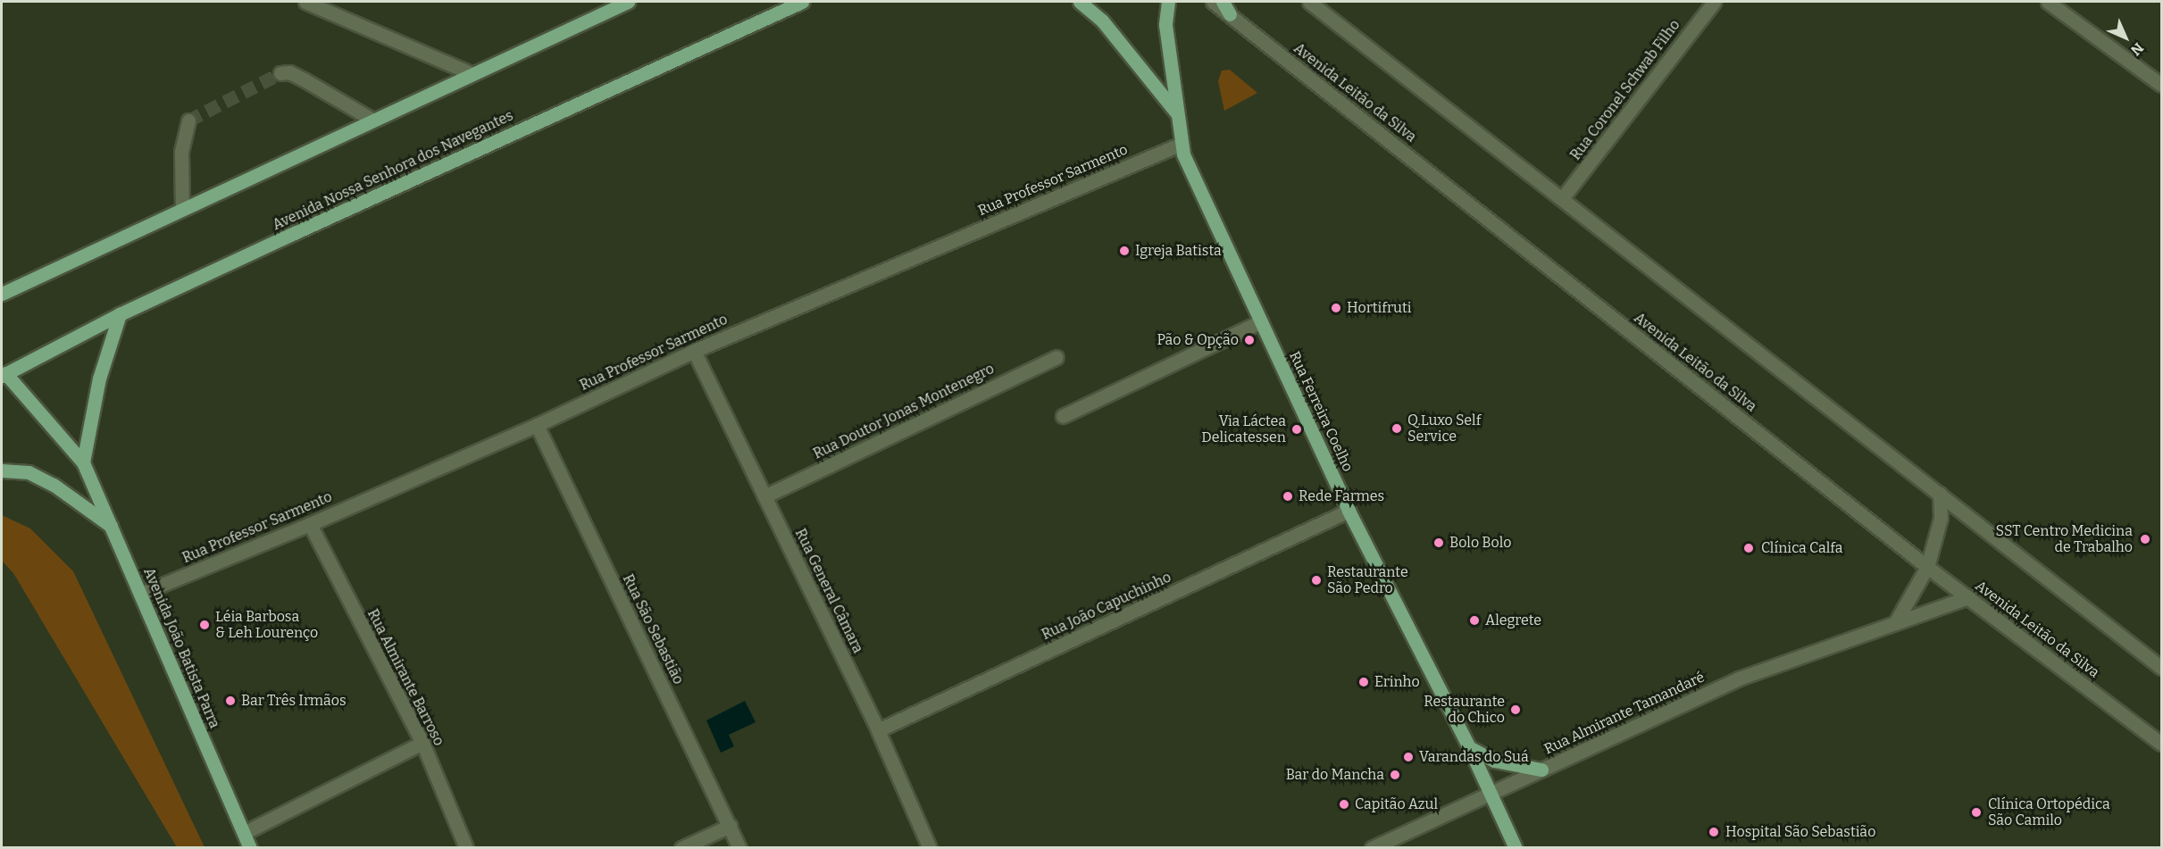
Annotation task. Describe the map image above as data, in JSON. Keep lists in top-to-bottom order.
{
  "streets": {
    "main road": ["Avenida Nossa Senhora dos Navegantes", "Rua Ferreira Coelho", "Avenida João Batista Parra"],
    "street": [
      "Rua Coronel Schwab Filho",
      "Avenida Leitão da Silva",
      "Rua Professor Sarmento",
      "Rua Doutor Jonas Montenegro",
      "Rua General Câmara",
      "Rua João Capuchinho",
      "Rua São Sebastião",
      "Rua Almirante Barroso",
      "Rua Almirante Tamandaré"
    ]
  },
  "crossings": [
    ["Avenida Leitão da Silva", "Rua Almirante Tamandaré"],
    ["Avenida Nossa Senhora dos Navegantes", "Avenida João Batista Parra"],
    ["Rua Professor Sarmento", "Rua Ferreira Coelho"],
    ["Rua Professor Sarmento", "Rua General Câmara"],
    ["Rua Professor Sarmento", "Rua São Sebastião"],
    ["Rua Professor Sarmento", "Avenida João Batista Parra"],
    ["Rua Professor Sarmento", "Rua Almirante Barroso"],
    ["Rua Doutor Jonas Montenegro", "Rua General Câmara"],
    ["Rua Ferreira Coelho", "Rua João Capuchinho"],
    ["Rua Ferreira Coelho", "Rua Almirante Tamandaré"],
    ["Rua General Câmara", "Rua João Capuchinho"]
  ],
  "places": [
    "Igreja Batista",
    "Hortifruti",
    "Pão & Opção",
    "Q.Luxo Self Service",
    "Via Láctea Delicatessen",
    "Rede Farmes",
    "SST Centro Medicina de Trabalho",
    "Bolo Bolo",
    "Clínica Calfa",
    "Restaurante São Pedro",
    "Alegrete",
    "Léia Barbosa & Leh Lourenço",
    "Erinho",
    "Bar Três Irmãos",
    "Restaurante do Chico",
    "Varandas do Suá",
    "Bar do Mancha",
    "Capitão Azul",
    "Clínica Ortopédica São Camilo",
    "Hospital São Sebastião"
  ],
  "north": "bottom right"
}
